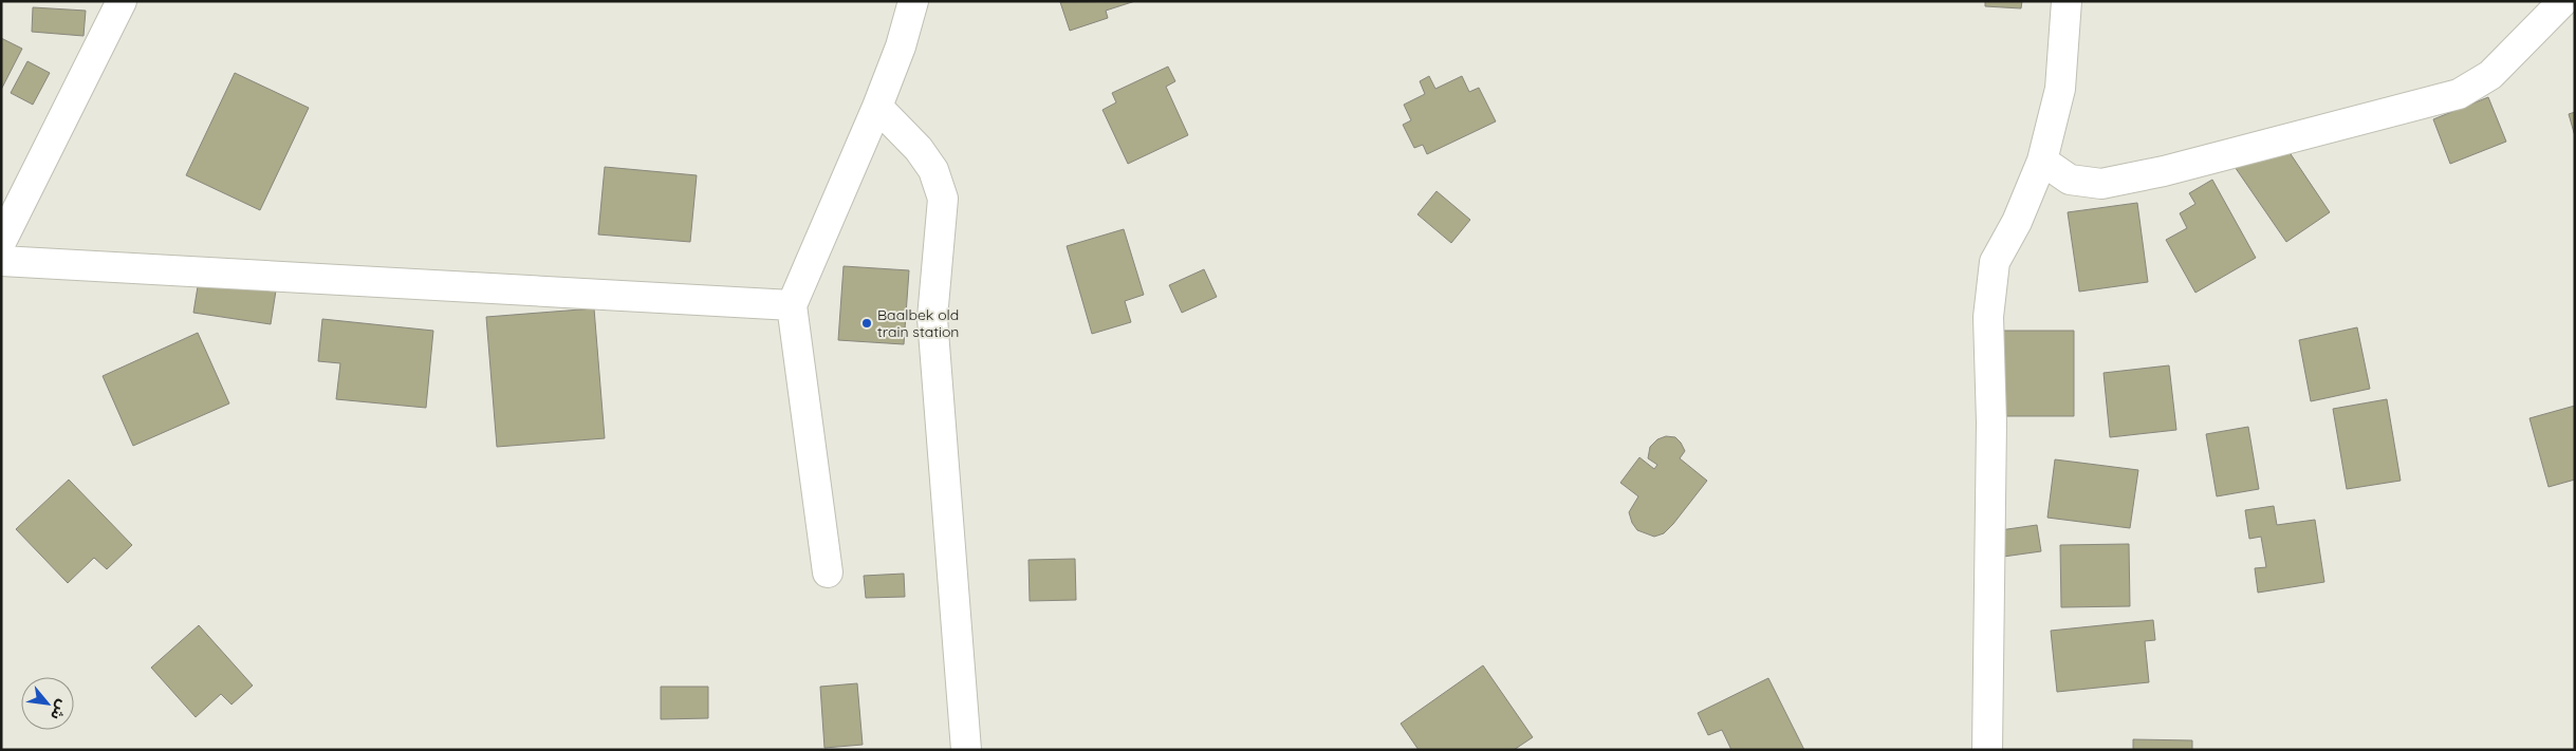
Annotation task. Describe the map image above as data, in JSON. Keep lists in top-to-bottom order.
{
  "places": ["Baalbek old train station"],
  "north": "bottom right"
}
